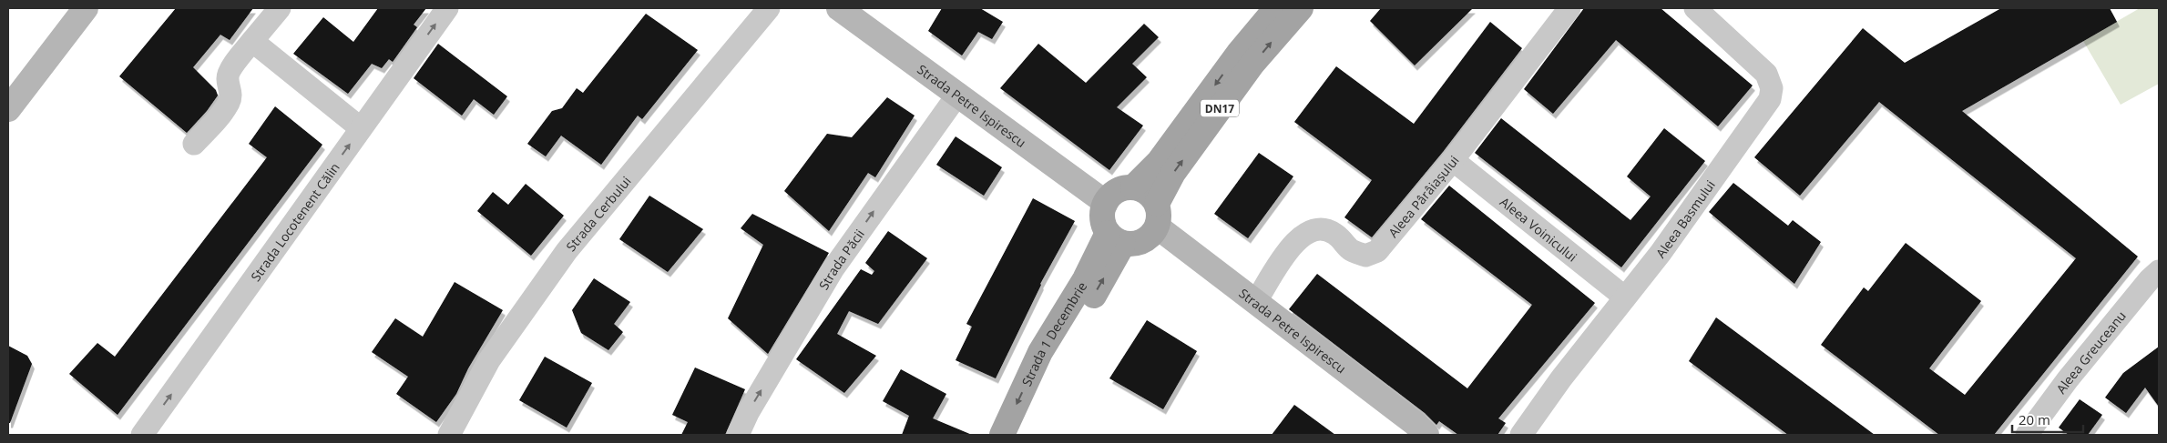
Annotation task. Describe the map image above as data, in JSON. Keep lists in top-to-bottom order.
{
  "streets": {
    "main road": ["DN17", "Strada 1 Decembrie"],
    "street": [
      "Strada Petre Ispirescu",
      "Aleea Pârâiașului",
      "Strada Cerbului",
      "Aleea Basmului",
      "Strada Locotenent Călin",
      "Aleea Voinicului",
      "Strada Păcii",
      "Aleea Greuceanu"
    ]
  },
  "crossings": [
    ["Strada Petre Ispirescu", "DN17"],
    ["Strada Petre Ispirescu", "Aleea Pârâiașului"],
    ["Strada Petre Ispirescu", "Strada Păcii"],
    ["Strada Petre Ispirescu", "Strada 1 Decembrie"],
    ["DN17", "Strada 1 Decembrie"],
    ["Aleea Pârâiașului", "Aleea Voinicului"],
    ["Aleea Basmului", "Aleea Voinicului"]
  ],
  "one_way": ["Strada Păcii"],
  "scale_bar": "20 m"
}
